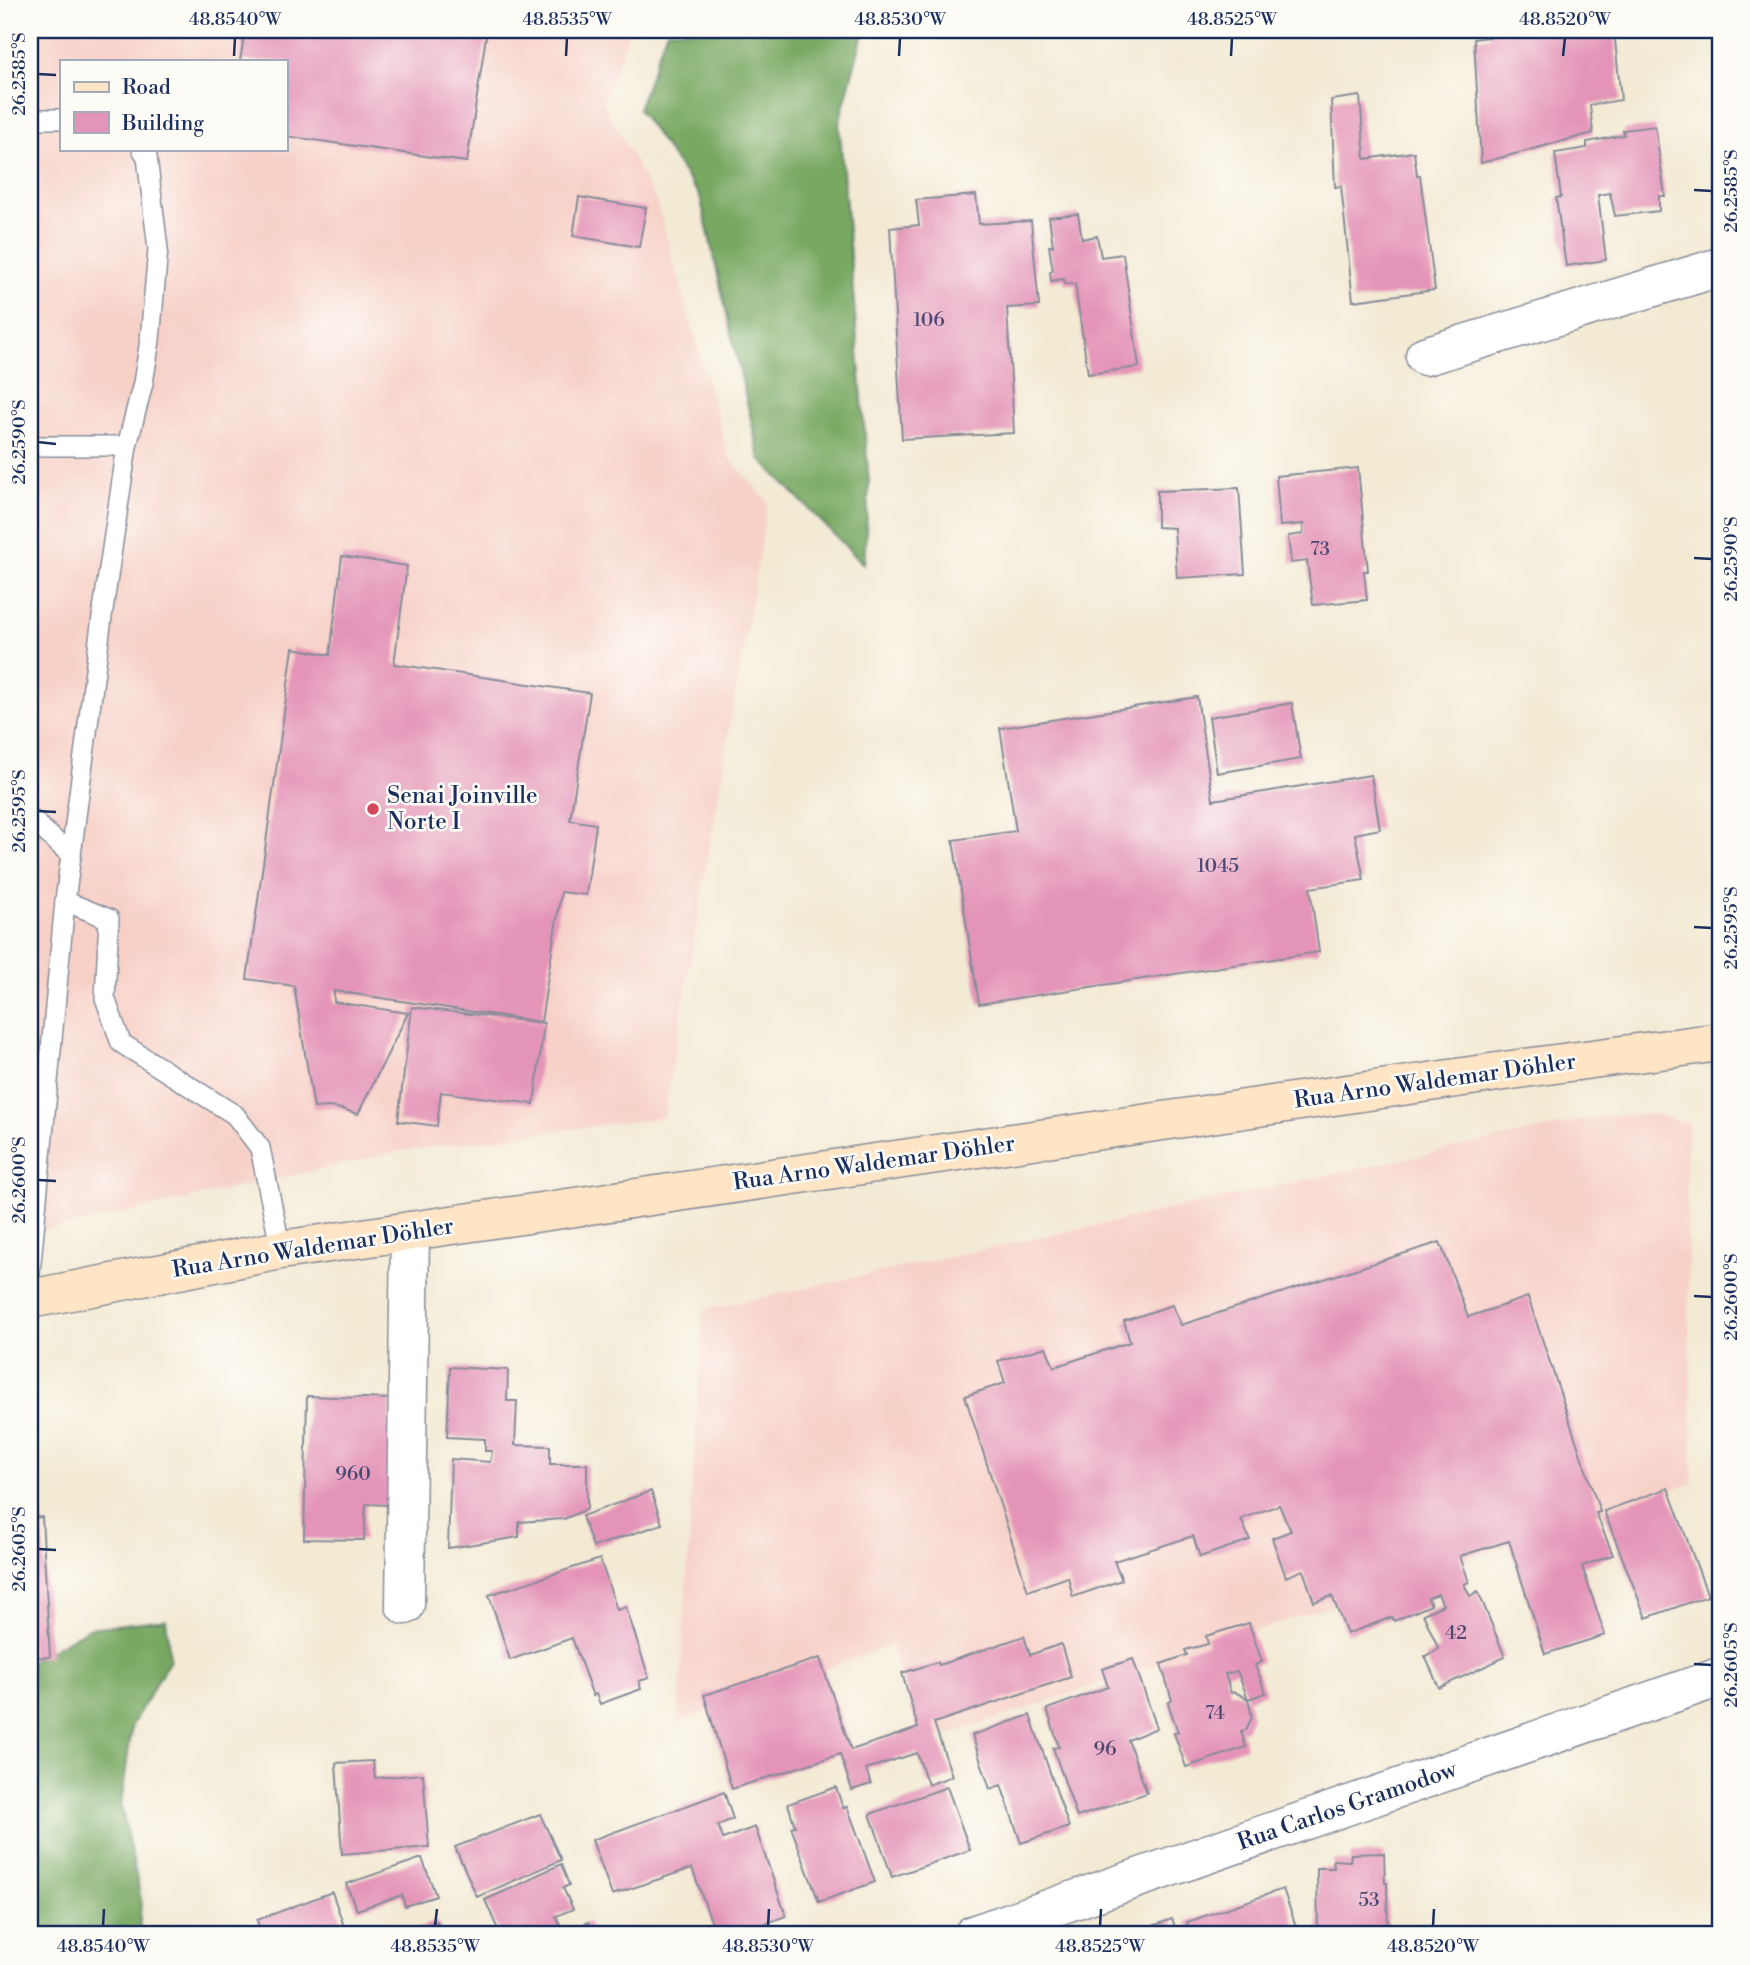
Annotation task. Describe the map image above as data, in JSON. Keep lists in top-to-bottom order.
{
  "streets": {
    "main road": ["Rua Arno Waldemar Döhler"],
    "street": ["Rua Carlos Gramodow"]
  },
  "places": ["Senai Joinville Norte I"],
  "house_numbers": [
    "106",
    "73",
    "1045",
    "960",
    "42",
    "74",
    "96",
    "53"
  ],
  "legend": ["Road", "Building"],
  "coordinates": [
    "48.8540°W",
    "48.8535°W",
    "48.8530°W",
    "48.8525°W",
    "48.8520°W",
    "26.2585°S",
    "26.2590°S",
    "26.2595°S",
    "26.2600°S",
    "26.2605°S"
  ]
}
